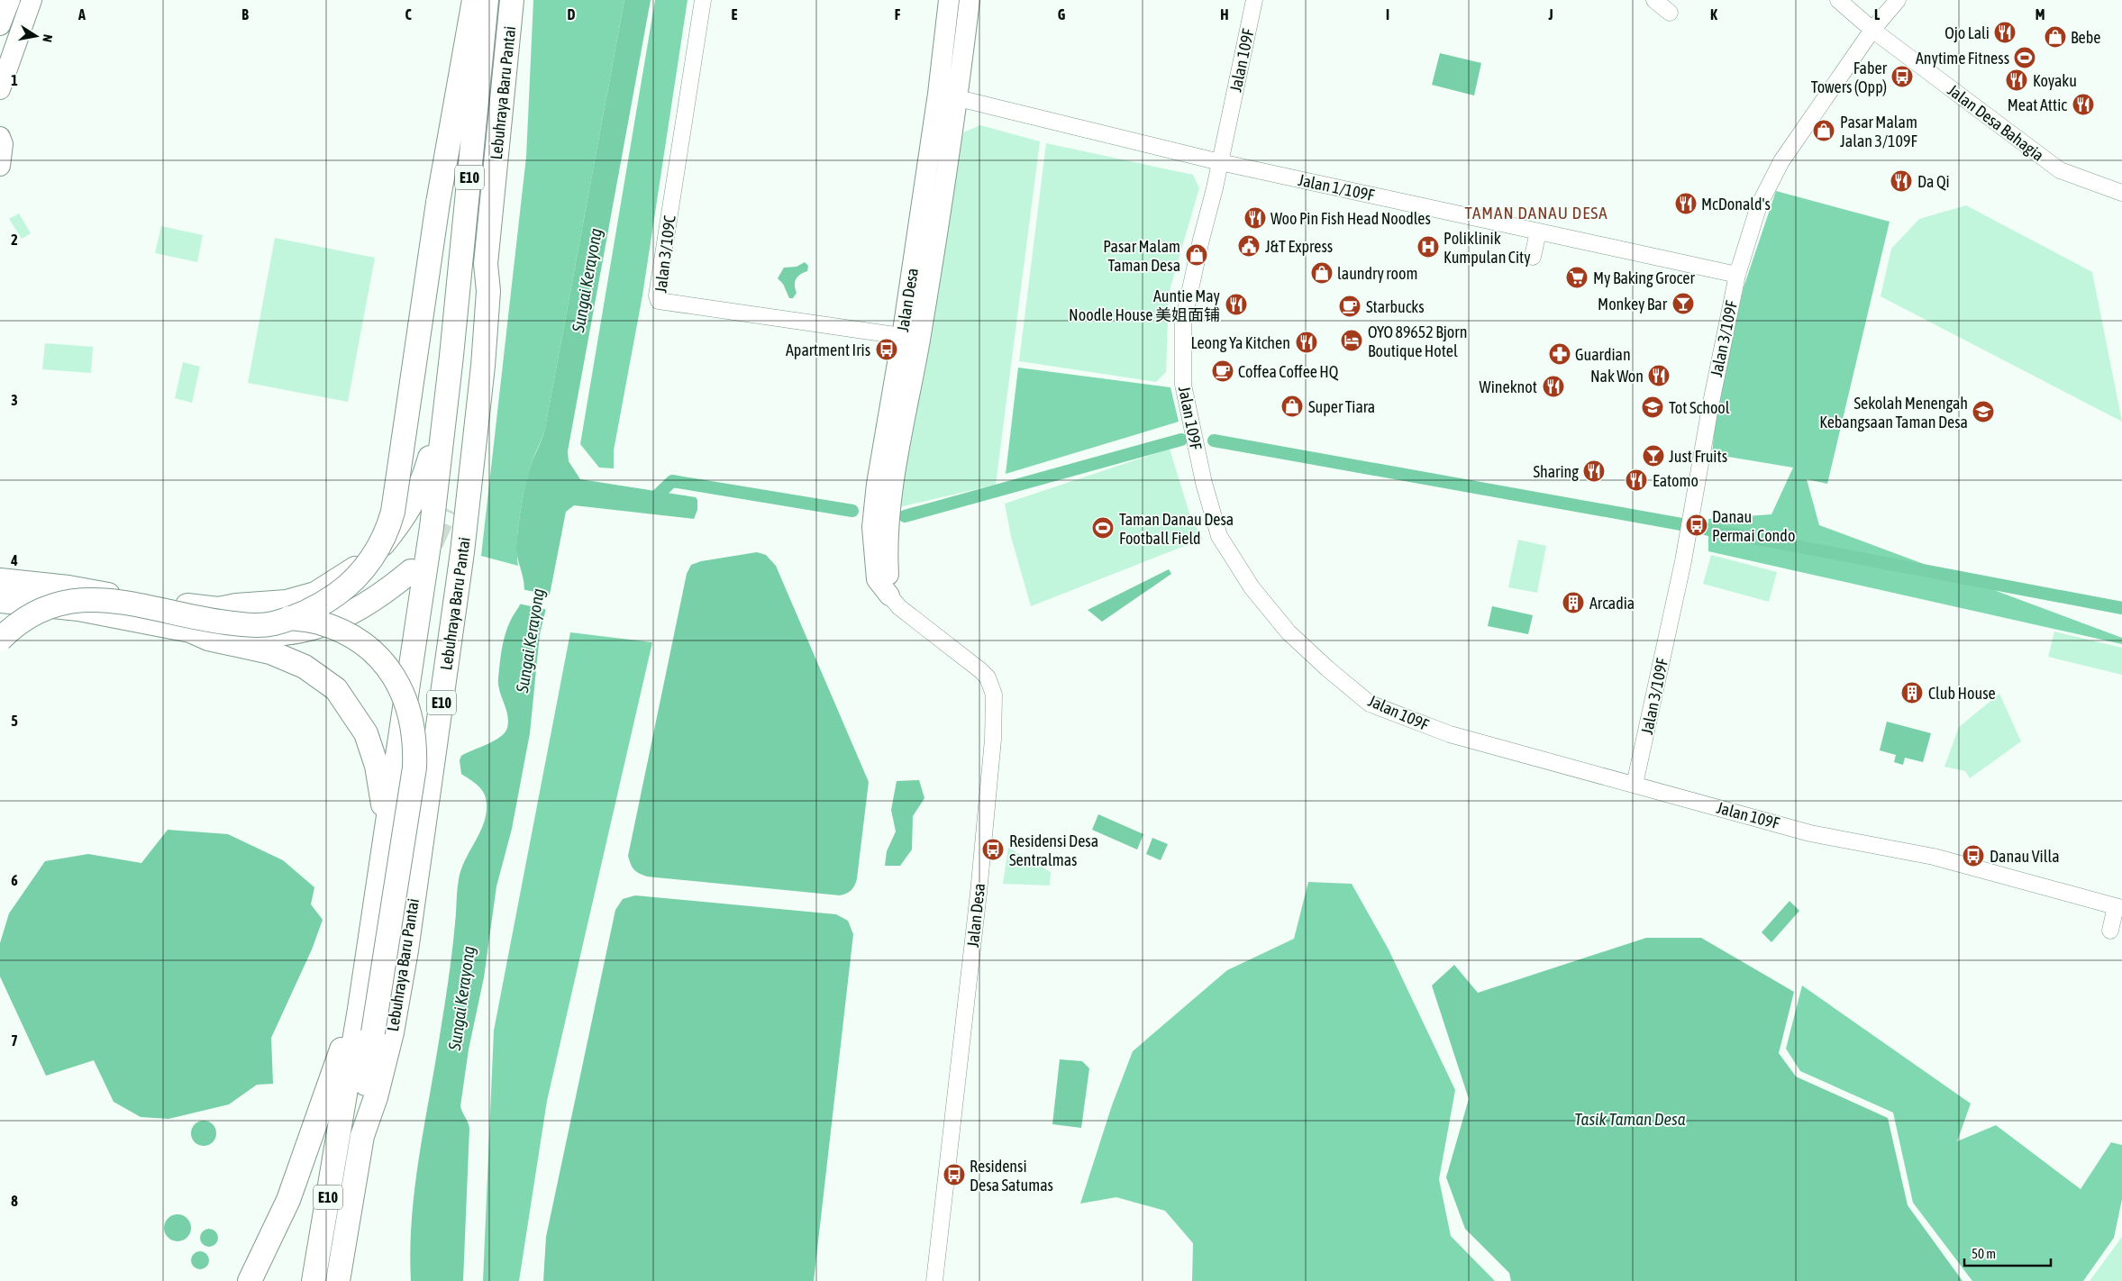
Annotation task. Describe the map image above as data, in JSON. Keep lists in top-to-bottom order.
{
  "streets": {
    "highway": ["Lebuhraya Baru Pantai", "E10"],
    "main road": ["Jalan Desa"],
    "street": [
      "Jalan 109F",
      "Jalan Desa Bahagia",
      "Jalan 1/109F",
      "Jalan 3/109C",
      "Jalan 3/109F"
    ]
  },
  "crossings": [
    ["Jalan 109F", "Jalan 1/109F"],
    ["Jalan 109F", "Jalan 3/109F"],
    ["Lebuhraya Baru Pantai", "E10"],
    ["Jalan Desa Bahagia", "Jalan 3/109F"],
    ["Jalan 1/109F", "Jalan Desa"],
    ["Jalan 1/109F", "Jalan 3/109F"],
    ["Jalan 3/109C", "Jalan Desa"]
  ],
  "districts": ["TAMAN DANAU DESA"],
  "water": ["Sungai Kerayong", "Tasik Taman Desa"],
  "places": {
    "restaurant": [
      "Ojo Lali",
      "Koyaku",
      "Meat Attic",
      "Da Qi",
      "McDonald's",
      "Woo Pin Fish Head Noodles",
      "Auntie May Noodle House 美姐面铺",
      "Leong Ya Kitchen",
      "Nak Won",
      "Wineknot",
      "Sharing",
      "Eatomo"
    ],
    "shop": [
      "Bebe",
      "Pasar Malam Jalan 3/109F",
      "Pasar Malam Taman Desa",
      "laundry room",
      "Super Tiara"
    ],
    "sports": ["Anytime Fitness", "Taman Danau Desa Football Field"],
    "bus stop": [
      "Faber Towers (Opp)",
      "Apartment Iris",
      "Danau Permai Condo",
      "Residensi Desa Sentralmas",
      "Danau Villa",
      "Residensi Desa Satumas"
    ],
    "public building": ["J&T Express"],
    "hospital": ["Poliklinik Kumpulan City"],
    "supermarket": ["My Baking Grocer"],
    "bar": ["Monkey Bar", "Just Fruits"],
    "cafe": ["Starbucks", "Coffea Coffee HQ"],
    "hotel": ["OYO 89652 Bjorn Boutique Hotel"],
    "pharmacy": ["Guardian"],
    "school or university": ["Tot School", "Sekolah Menengah Kebangsaan Taman Desa"],
    "building": ["Arcadia", "Club House"]
  },
  "scale_bar": "50 m",
  "north": "right",
  "grid": {
    "columns": [
      "A",
      "B",
      "C",
      "D",
      "E",
      "F",
      "G",
      "H",
      "I",
      "J",
      "K",
      "L",
      "M"
    ],
    "rows": [
      "1",
      "2",
      "3",
      "4",
      "5",
      "6",
      "7",
      "8"
    ]
  }
}
